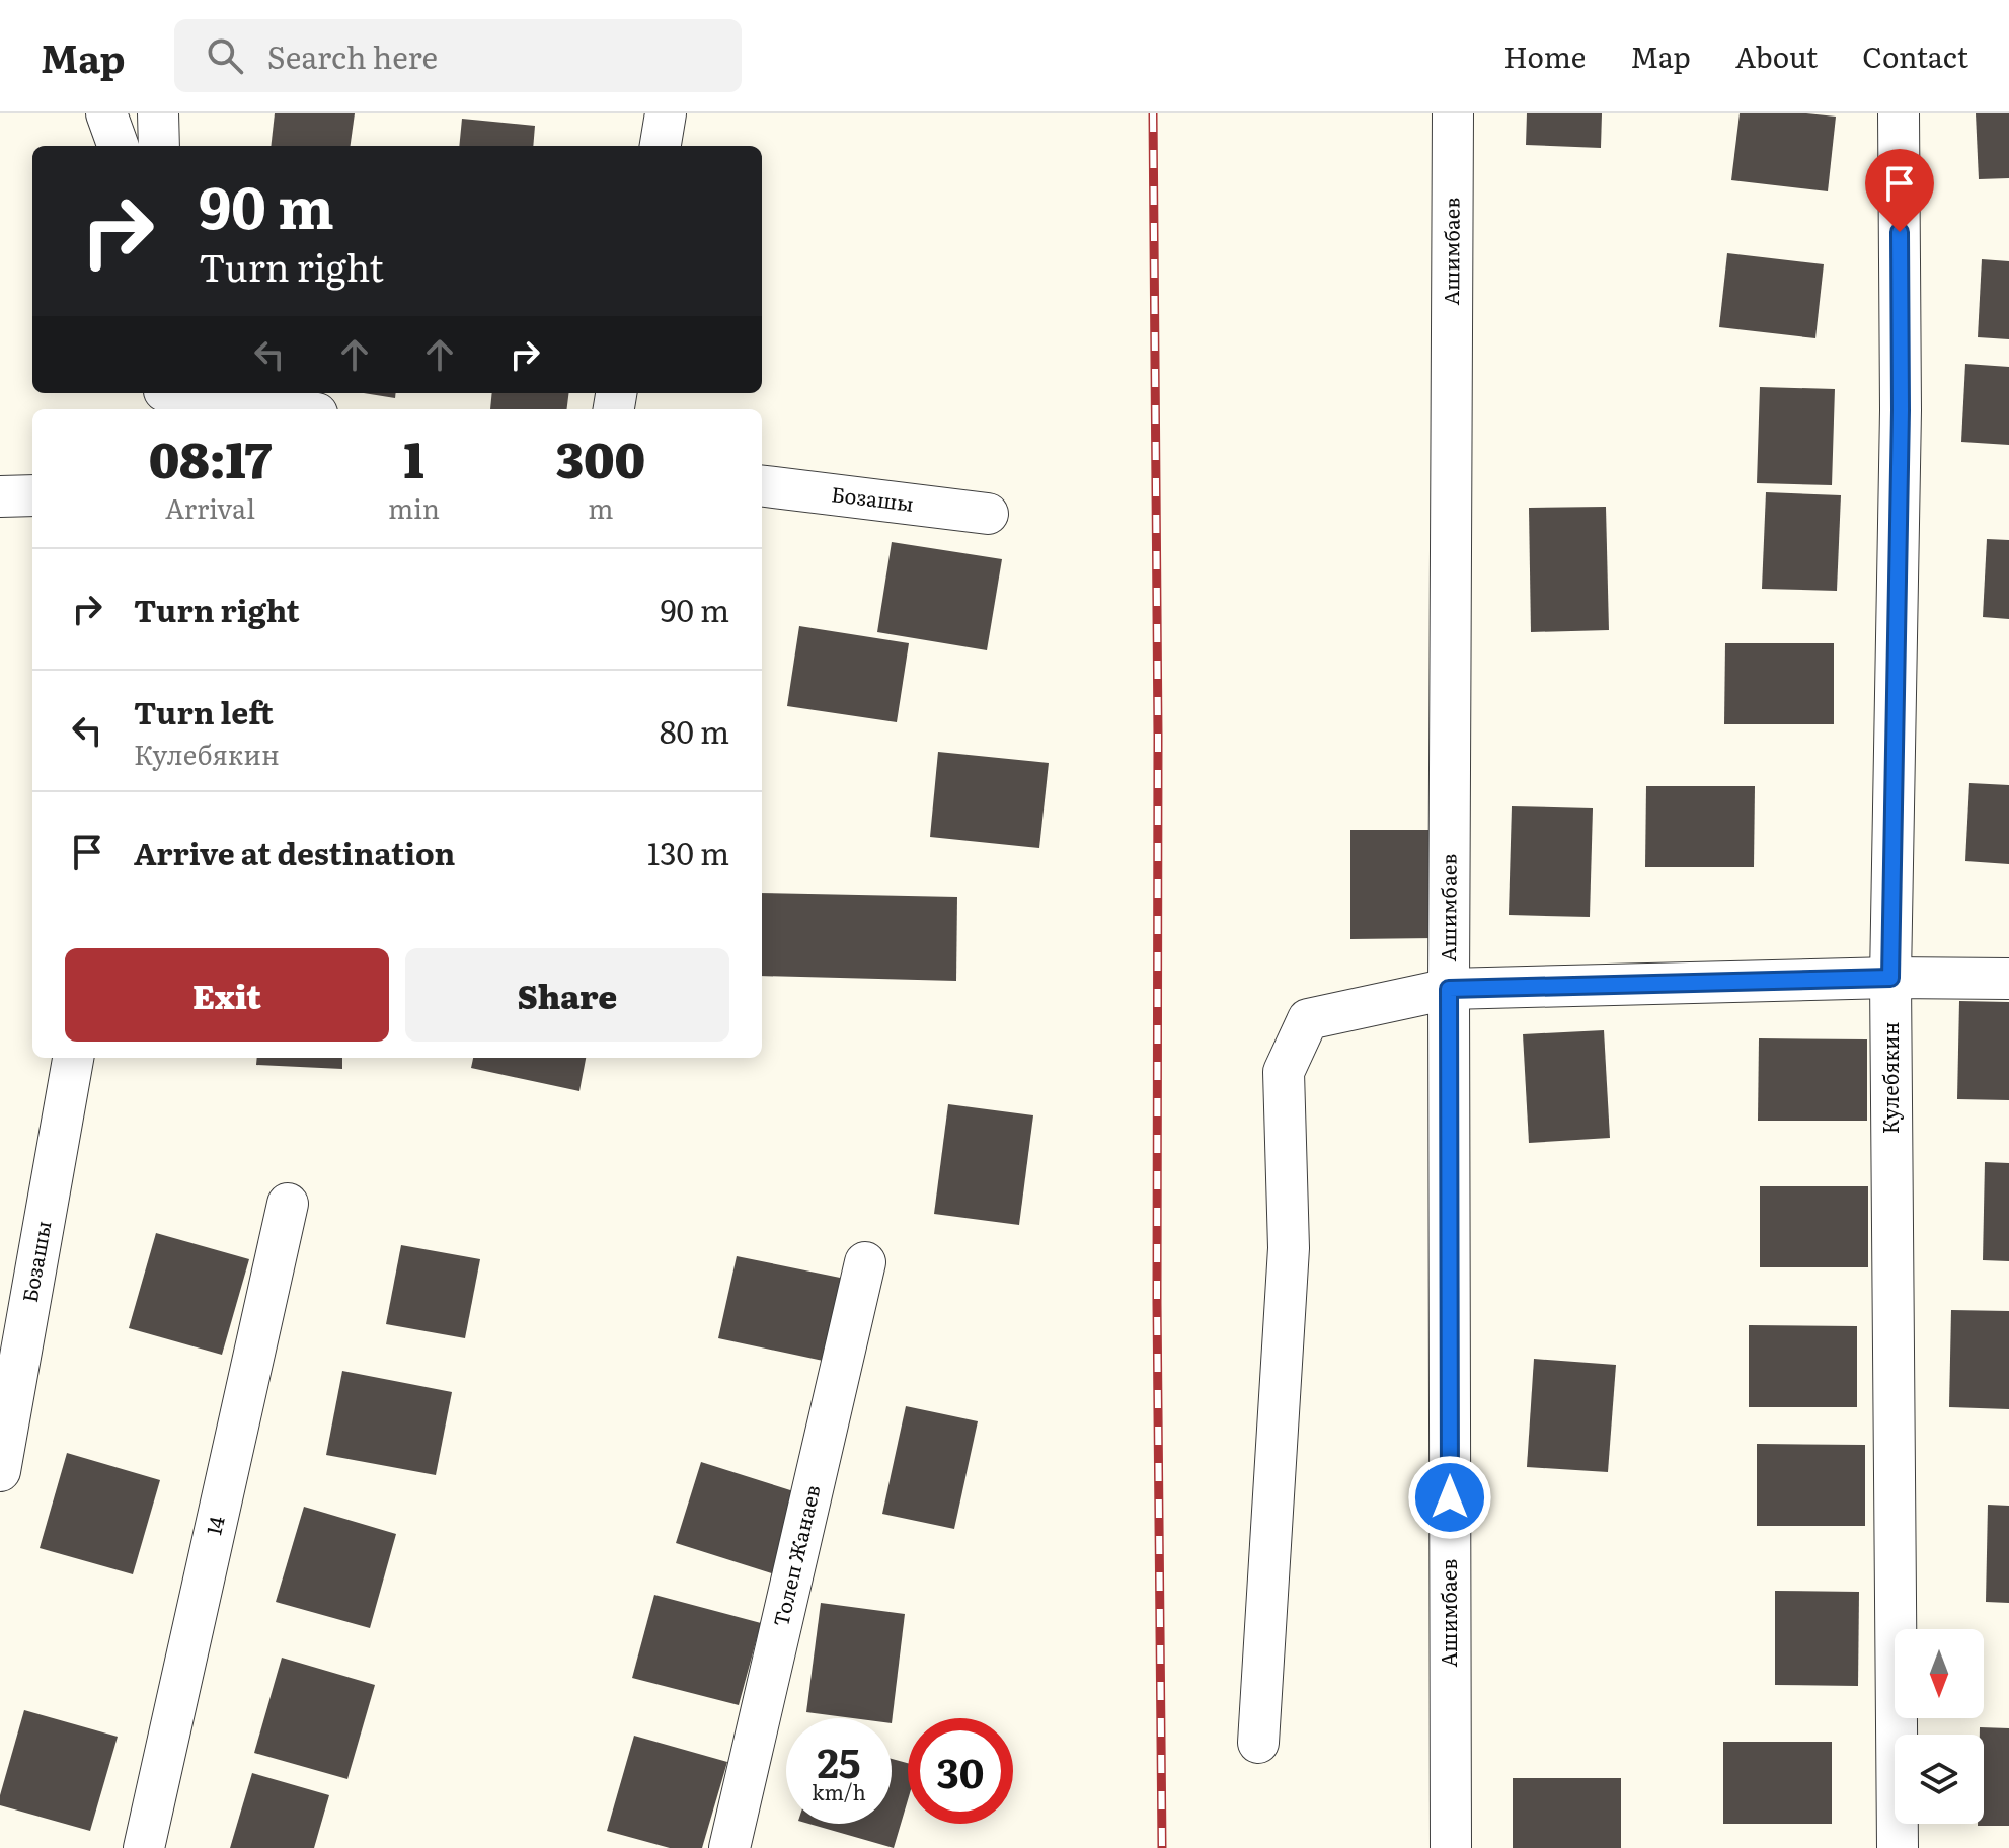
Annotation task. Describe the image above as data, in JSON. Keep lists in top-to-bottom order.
{
  "streets": {
    "street": [
      "Ашимбаев",
      "Бозашы",
      "Кулебякин",
      "14",
      "Толеп Жанаев"
    ]
  },
  "north": "bottom",
  "page": {
    "header": "Map",
    "search": "Search here",
    "nav": [
      "Home",
      "Map",
      "About",
      "Contact"
    ],
    "turn": ["90 m", "Turn right"],
    "eta": [
      "08:17",
      "Arrival",
      "1",
      "min",
      "300",
      "m"
    ],
    "list": [
      {
        "name": "Turn right",
        "value": "90 m"
      },
      {
        "name": "Turn left",
        "note": "Кулебякин",
        "value": "80 m"
      },
      {
        "name": "Arrive at destination",
        "value": "130 m"
      }
    ],
    "buttons": ["Exit", "Share"],
    "speed": "25 km/h",
    "limit": "30"
  }
}
